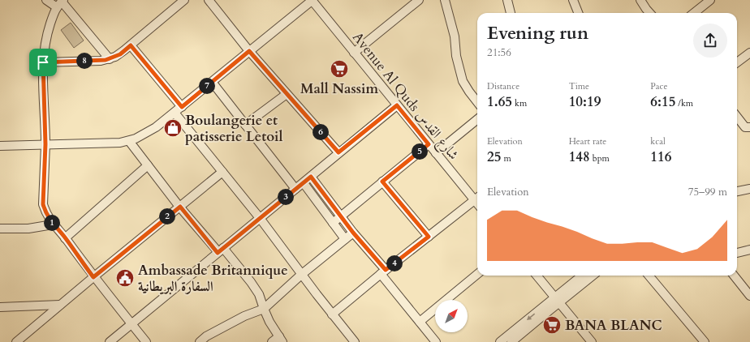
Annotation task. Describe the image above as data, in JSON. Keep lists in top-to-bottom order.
{
  "streets": {
    "street": ["Avenue Al Quds شارع القدس"]
  },
  "places": {
    "supermarket": ["Mall Nassim", "BANA BLANC"],
    "shop": ["Boulangerie et patisserie Letoil"],
    "public building": ["Ambassade Britannique السفارة البريطانية"]
  },
  "north": "top right",
  "page": {
    "heading": ["Evening run", "21:56"],
    "pins": [
      "8",
      "7",
      "6",
      "5",
      "3",
      "2",
      "1",
      "4"
    ],
    "stats": [
      ["Distance", "1.65 km"],
      ["Time", "10:19"],
      ["Pace", "6:15 /km"],
      ["Elevation", "25 m"],
      ["Heart rate", "148 bpm"],
      ["kcal", "116"]
    ],
    "chart": ["Elevation", "75–99 m"]
  }
}
